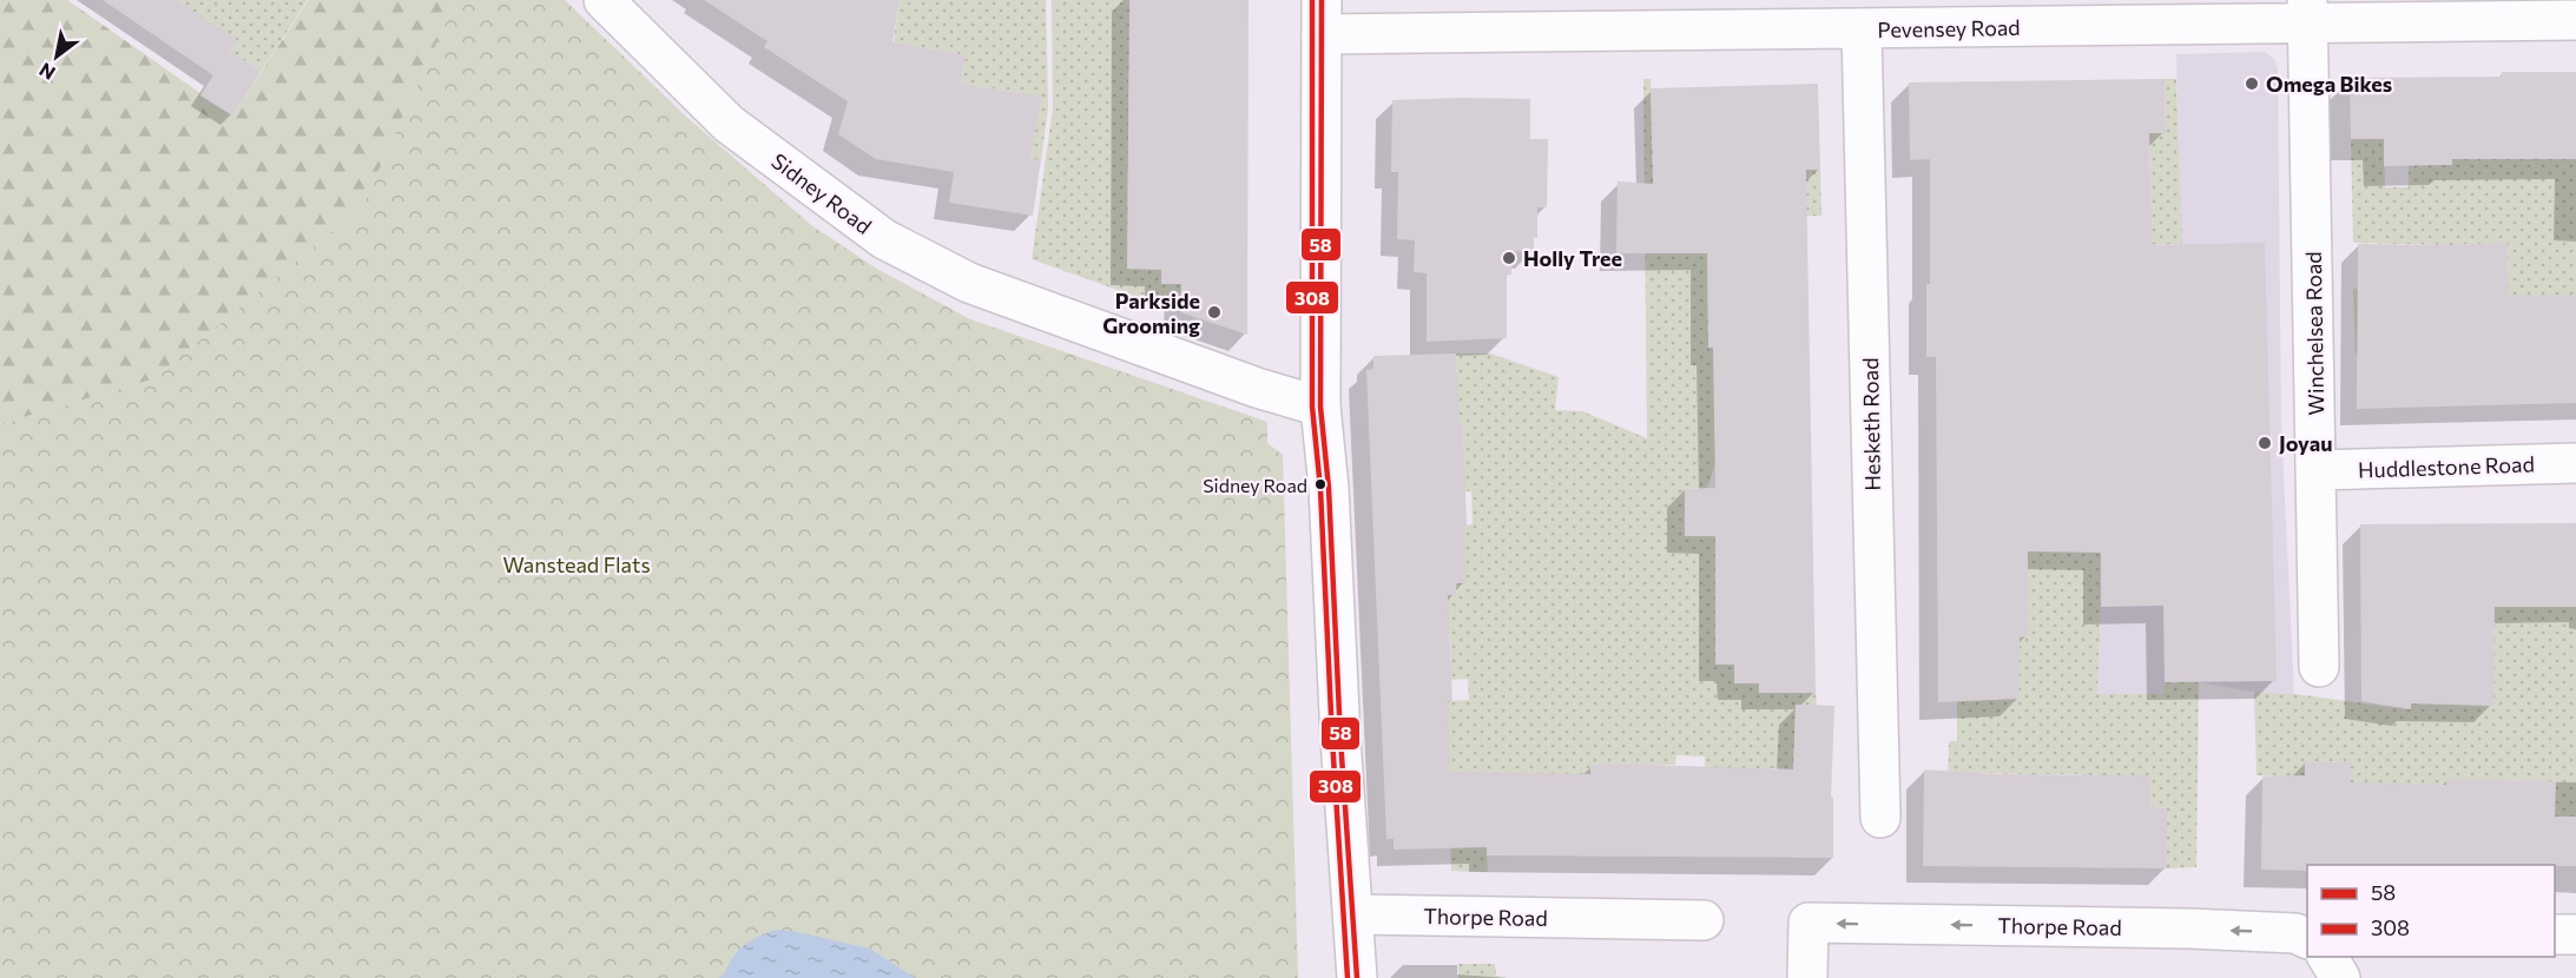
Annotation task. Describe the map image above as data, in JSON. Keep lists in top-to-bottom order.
{
  "streets": {
    "street": [
      "Pevensey Road",
      "Sidney Road",
      "Winchelsea Road",
      "Hesketh Road",
      "Huddlestone Road",
      "Thorpe Road"
    ]
  },
  "crossings": [
    ["Pevensey Road", "Winchelsea Road"],
    ["Pevensey Road", "Hesketh Road"],
    ["Winchelsea Road", "Huddlestone Road"]
  ],
  "parks": ["Wanstead Flats"],
  "places": [
    "Omega Bikes",
    "Holly Tree",
    "Parkside Grooming",
    "Joyau",
    "Sidney Road"
  ],
  "lines": ["transit line 58", "transit line 308"],
  "legend": ["58", "308"],
  "north": "bottom left"
}
